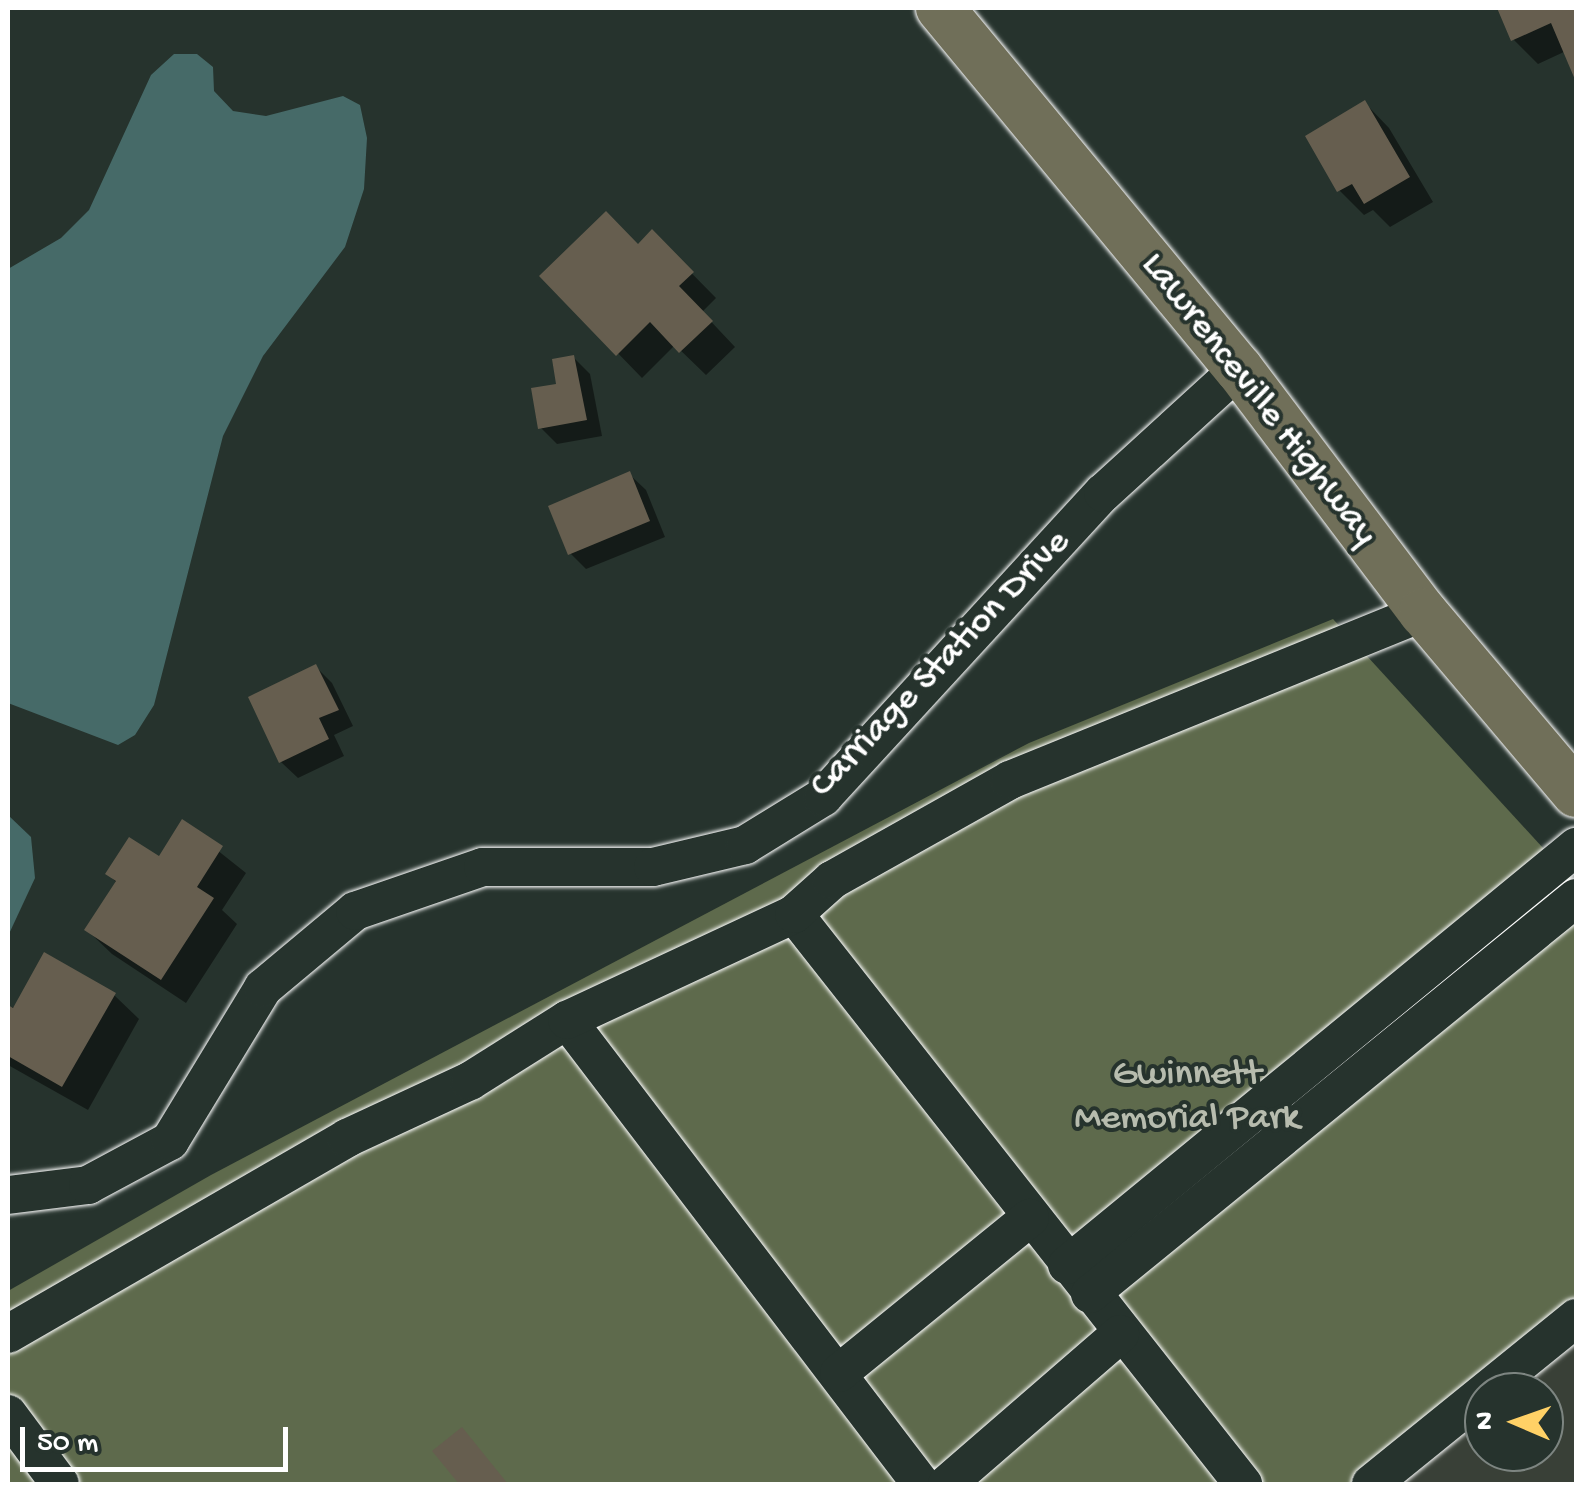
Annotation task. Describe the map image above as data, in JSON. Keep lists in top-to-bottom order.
{
  "streets": {
    "main road": ["Lawrenceville Highway"],
    "street": ["Carriage Station Drive"]
  },
  "crossings": [
    ["Lawrenceville Highway", "Carriage Station Drive"]
  ],
  "parks": ["Gwinnett Memorial Park"],
  "scale_bar": "50 m",
  "north": "left"
}
